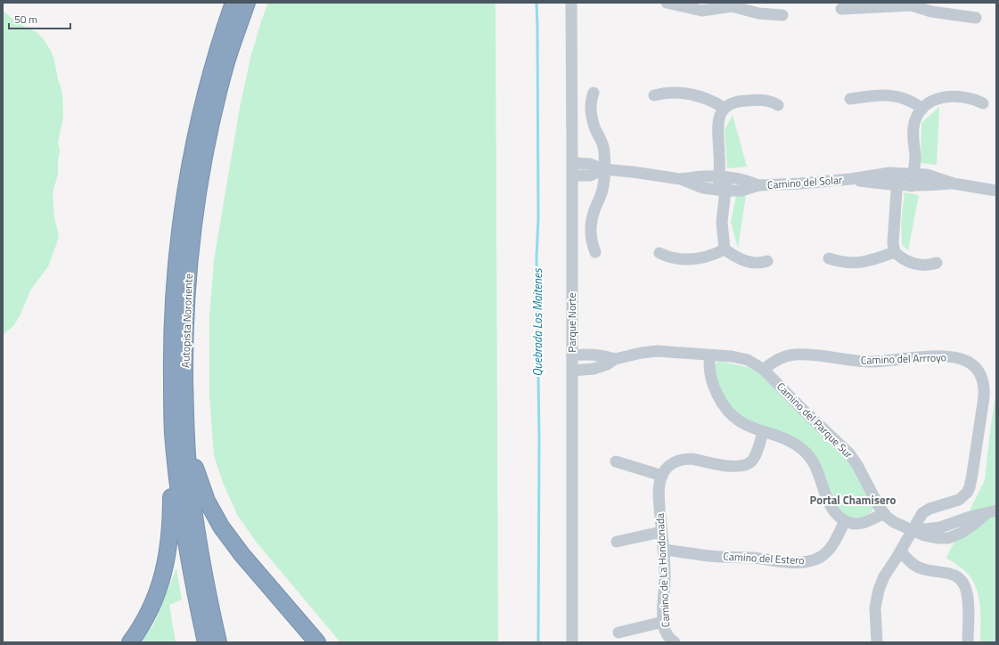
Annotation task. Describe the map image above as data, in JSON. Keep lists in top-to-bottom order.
{
  "streets": {
    "highway": ["Autopista Nororiente"],
    "street": [
      "Camino del Solar",
      "Parque Norte",
      "Camino del Arrroyo",
      "Camino del Parque Sur",
      "Camino del Estero",
      "Camino de La Hondonada"
    ]
  },
  "crossings": [
    ["Camino del Solar", "Parque Norte"],
    ["Camino del Arrroyo", "Camino del Parque Sur"],
    ["Camino del Estero", "Camino de La Hondonada"]
  ],
  "districts": ["Portal Chamisero"],
  "water": ["Quebrada Los Maitenes"],
  "scale_bar": "50 m"
}
